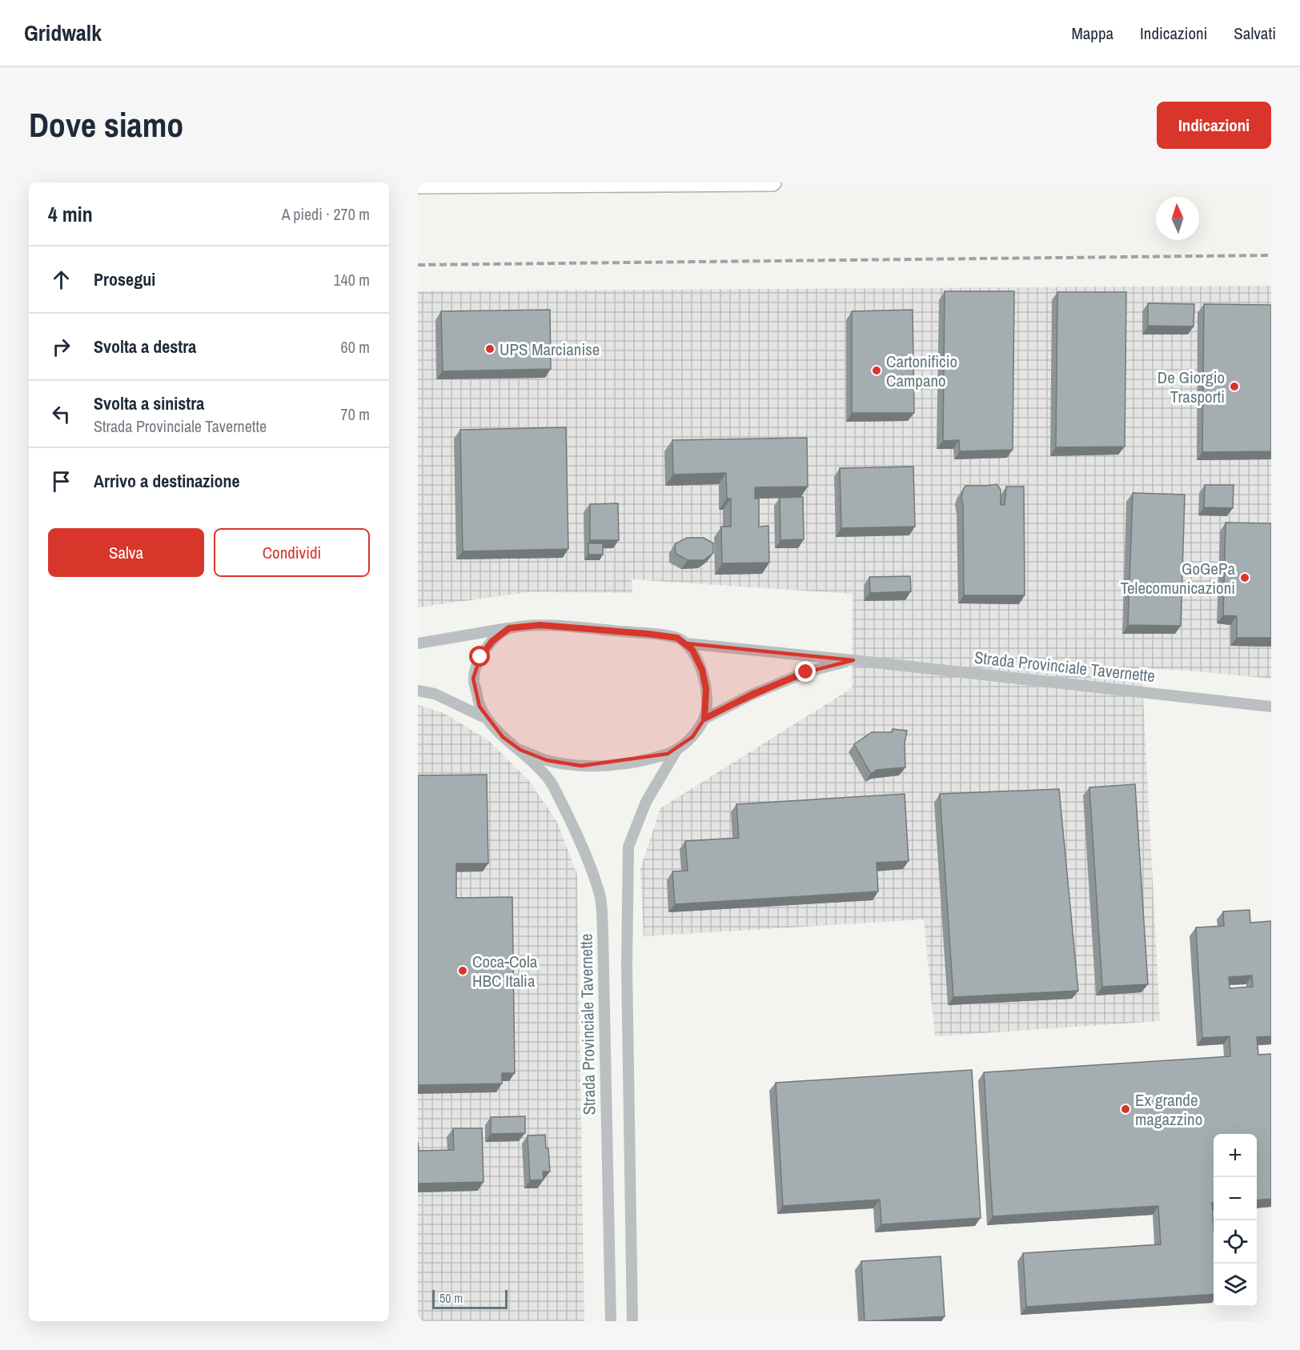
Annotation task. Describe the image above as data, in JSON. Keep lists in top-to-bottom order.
{
  "streets": {
    "street": ["Strada Provinciale Tavernette"]
  },
  "places": [
    "UPS Marcianise",
    "Cartonificio Campano",
    "De Giorgio Trasporti",
    "GoGePa Telecomunicazioni",
    "Coca-Cola HBC Italia",
    "Ex grande magazzino"
  ],
  "scale_bar": "50 m",
  "north": "top",
  "page": {
    "header": "Gridwalk",
    "nav": ["Mappa", "Indicazioni", "Salvati"],
    "buttons": [
      "Indicazioni",
      ["Salva", "Condividi"]
    ],
    "title": "Dove siamo",
    "heading": ["4 min", "A piedi · 270 m"],
    "list": [
      ["Prosegui", "140 m"],
      ["Svolta a destra", "60 m"],
      ["Svolta a sinistra", "Strada Provinciale Tavernette", "70 m"],
      "Arrivo a destinazione"
    ],
    "map_buttons": ["+", "−"],
    "scale": "50 m"
  }
}
